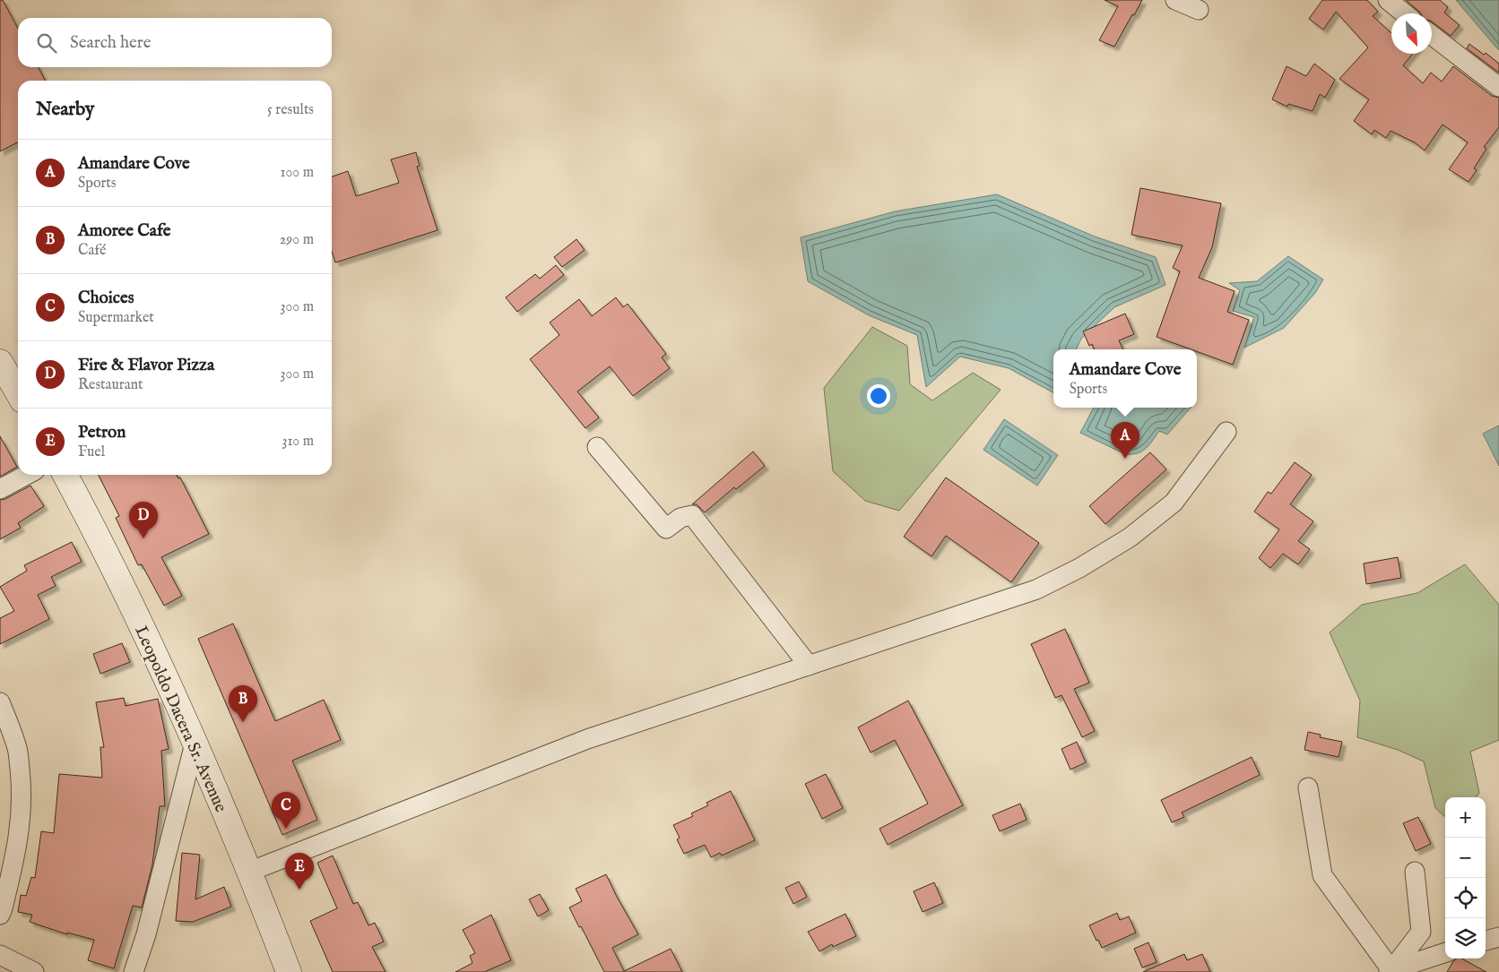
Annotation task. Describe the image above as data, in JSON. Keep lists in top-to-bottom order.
{
  "streets": {
    "main road": ["Leopoldo Dacera Sr. Avenue"]
  },
  "north": "bottom right",
  "page": {
    "search": "Search here",
    "heading": ["Nearby", "5 results"],
    "list": [
      {
        "mark": "A",
        "name": "Amandare Cove",
        "note": "Sports",
        "value": "100 m"
      },
      {
        "mark": "B",
        "name": "Amoree Cafe",
        "note": "Café",
        "value": "290 m"
      },
      {
        "mark": "C",
        "name": "Choices",
        "note": "Supermarket",
        "value": "300 m"
      },
      {
        "mark": "D",
        "name": "Fire & Flavor Pizza",
        "note": "Restaurant",
        "value": "300 m"
      },
      {
        "mark": "E",
        "name": "Petron",
        "note": "Fuel",
        "value": "310 m"
      }
    ],
    "popup": ["Amandare Cove", "Sports"],
    "pins": [
      "A",
      "D",
      "B",
      "C",
      "E"
    ],
    "map_buttons": ["+", "−"]
  }
}
